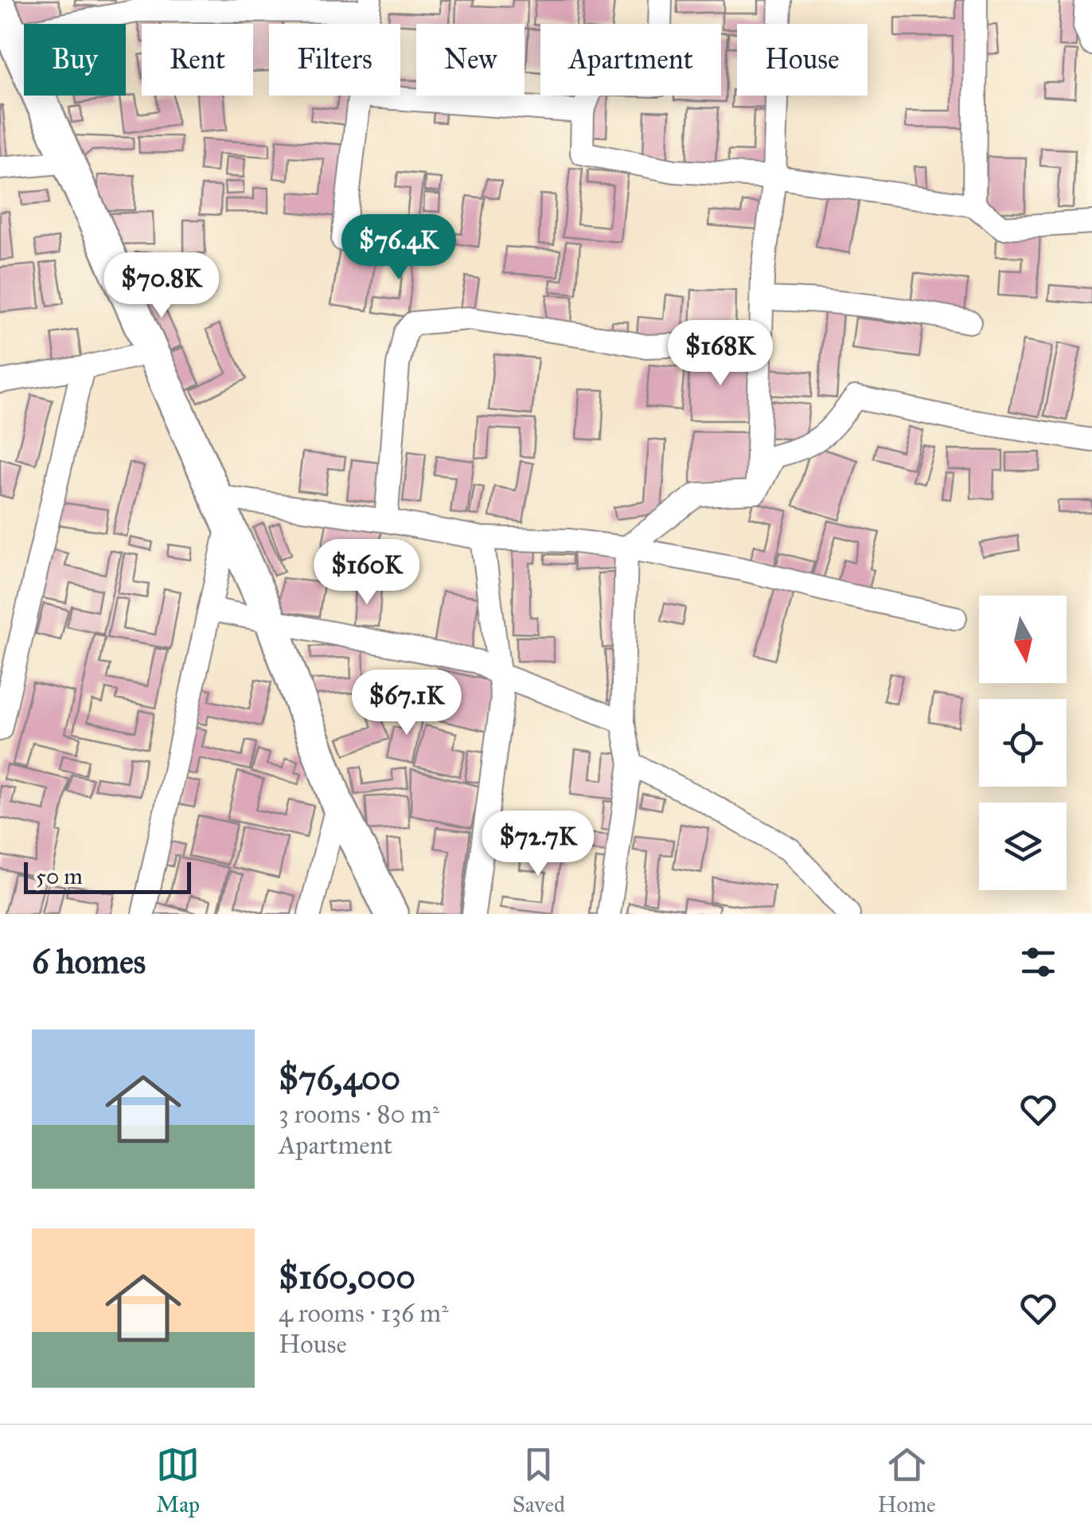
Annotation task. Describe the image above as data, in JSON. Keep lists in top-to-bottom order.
{
  "scale_bar": "50 m",
  "north": "bottom",
  "page": {
    "chip": [
      "Buy",
      "Rent",
      "Filters",
      "New",
      "Apartment",
      "House"
    ],
    "price": [
      "$76.4K",
      "$70.8K",
      "$168K",
      "$160K",
      "$67.1K",
      "$72.7K"
    ],
    "scale": "50 m",
    "heading": "6 homes",
    "list": [
      {
        "name": "$76,400",
        "note": "3 rooms · 80 m² · Apartment"
      },
      {
        "name": "$160,000",
        "note": "4 rooms · 136 m² · House"
      }
    ],
    "tabs": ["Map", "Saved", "Home"]
  }
}
